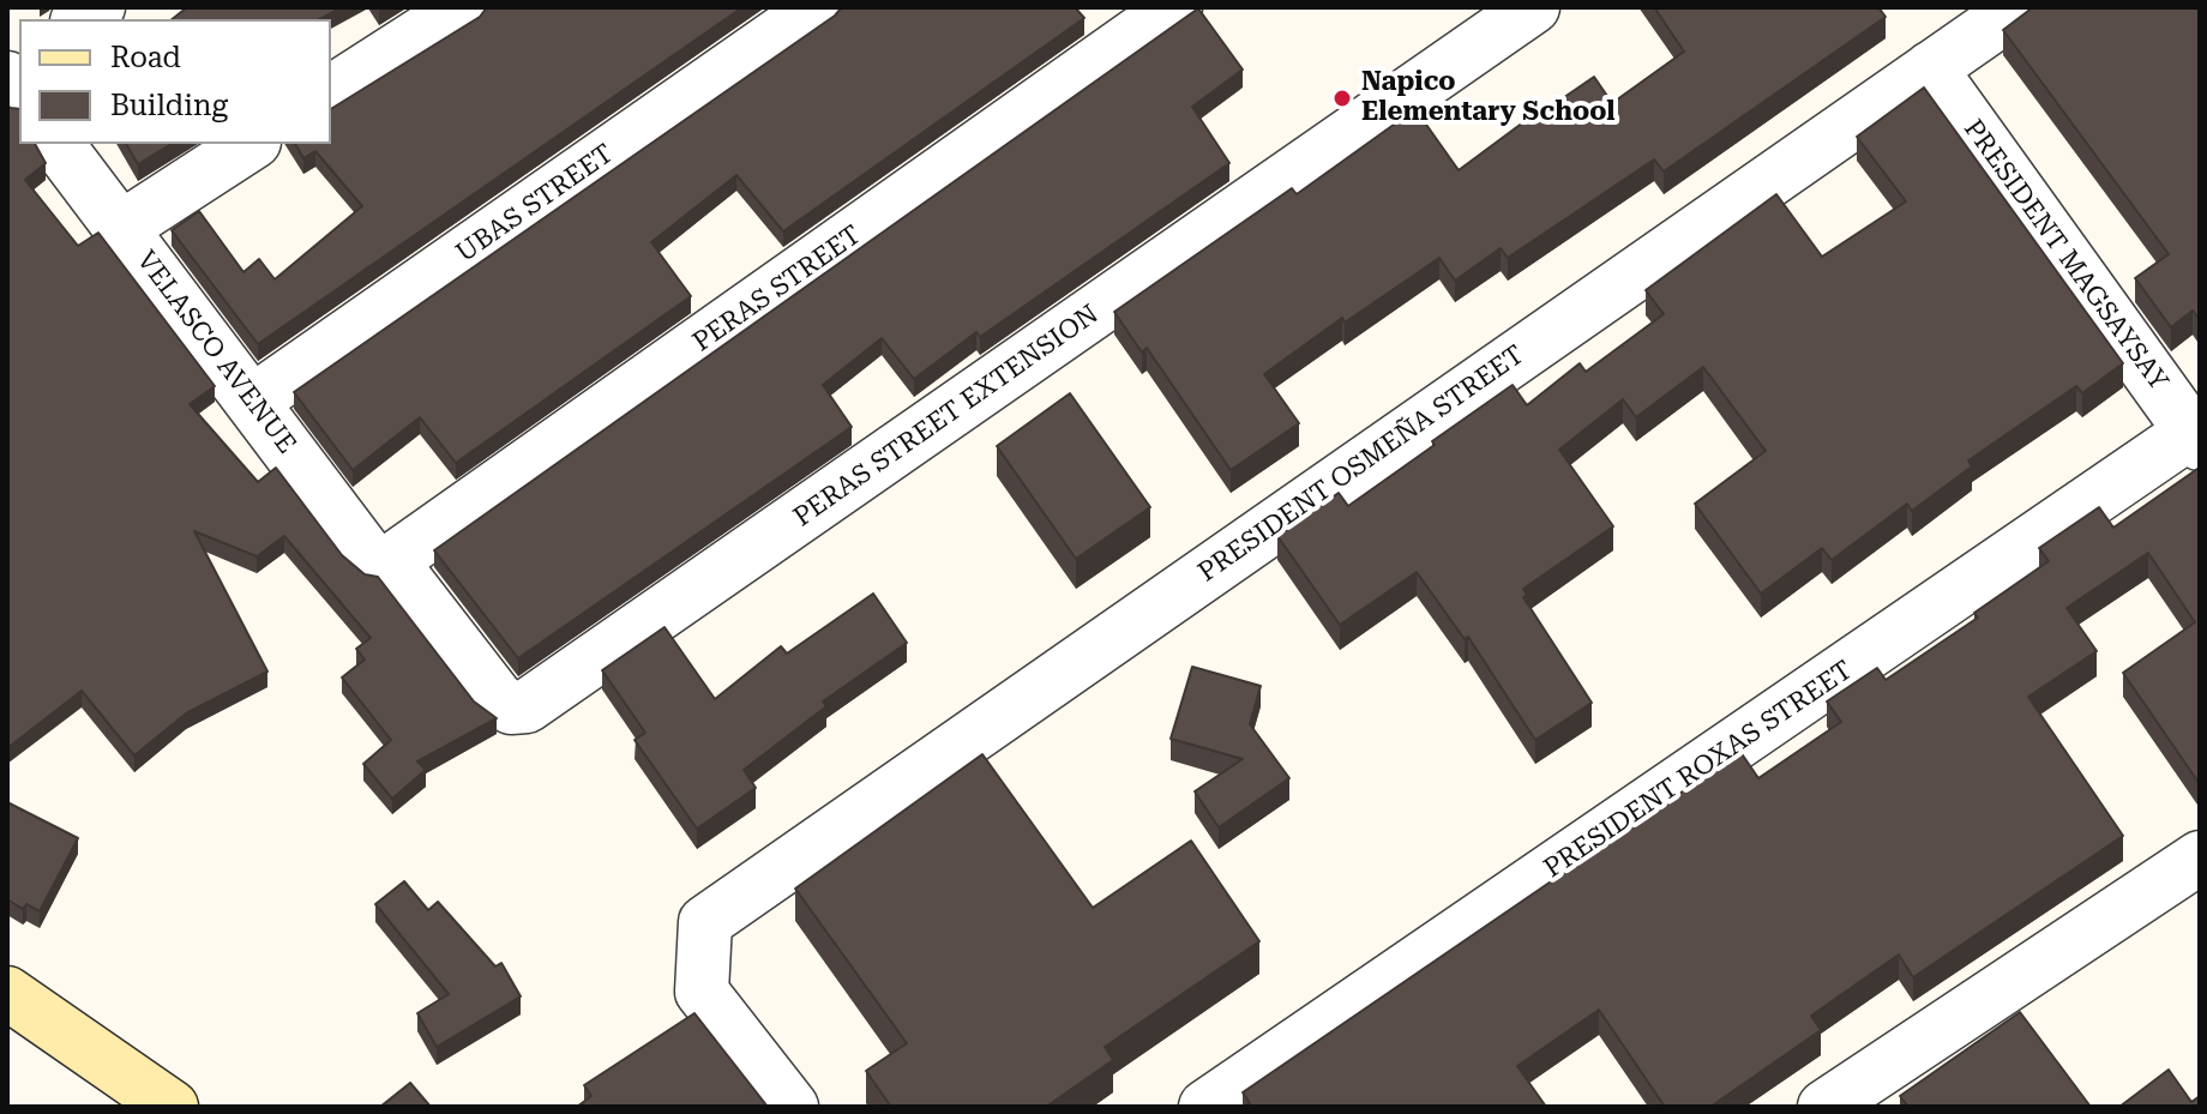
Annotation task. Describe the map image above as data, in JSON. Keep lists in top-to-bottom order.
{
  "streets": {
    "street": [
      "UBAS STREET",
      "PRESIDENT MAGSAYSAY",
      "PERAS STREET",
      "VELASCO AVENUE",
      "PERAS STREET EXTENSION",
      "PRESIDENT OSMEÑA STREET",
      "PRESIDENT ROXAS STREET"
    ]
  },
  "crossings": [
    ["UBAS STREET", "VELASCO AVENUE"],
    ["PRESIDENT MAGSAYSAY", "PRESIDENT OSMEÑA STREET"],
    ["PRESIDENT MAGSAYSAY", "PRESIDENT ROXAS STREET"],
    ["PERAS STREET", "VELASCO AVENUE"],
    ["PERAS STREET", "PERAS STREET EXTENSION"],
    ["VELASCO AVENUE", "PERAS STREET EXTENSION"]
  ],
  "places": ["Napico Elementary School"],
  "legend": ["Road", "Building"]
}
